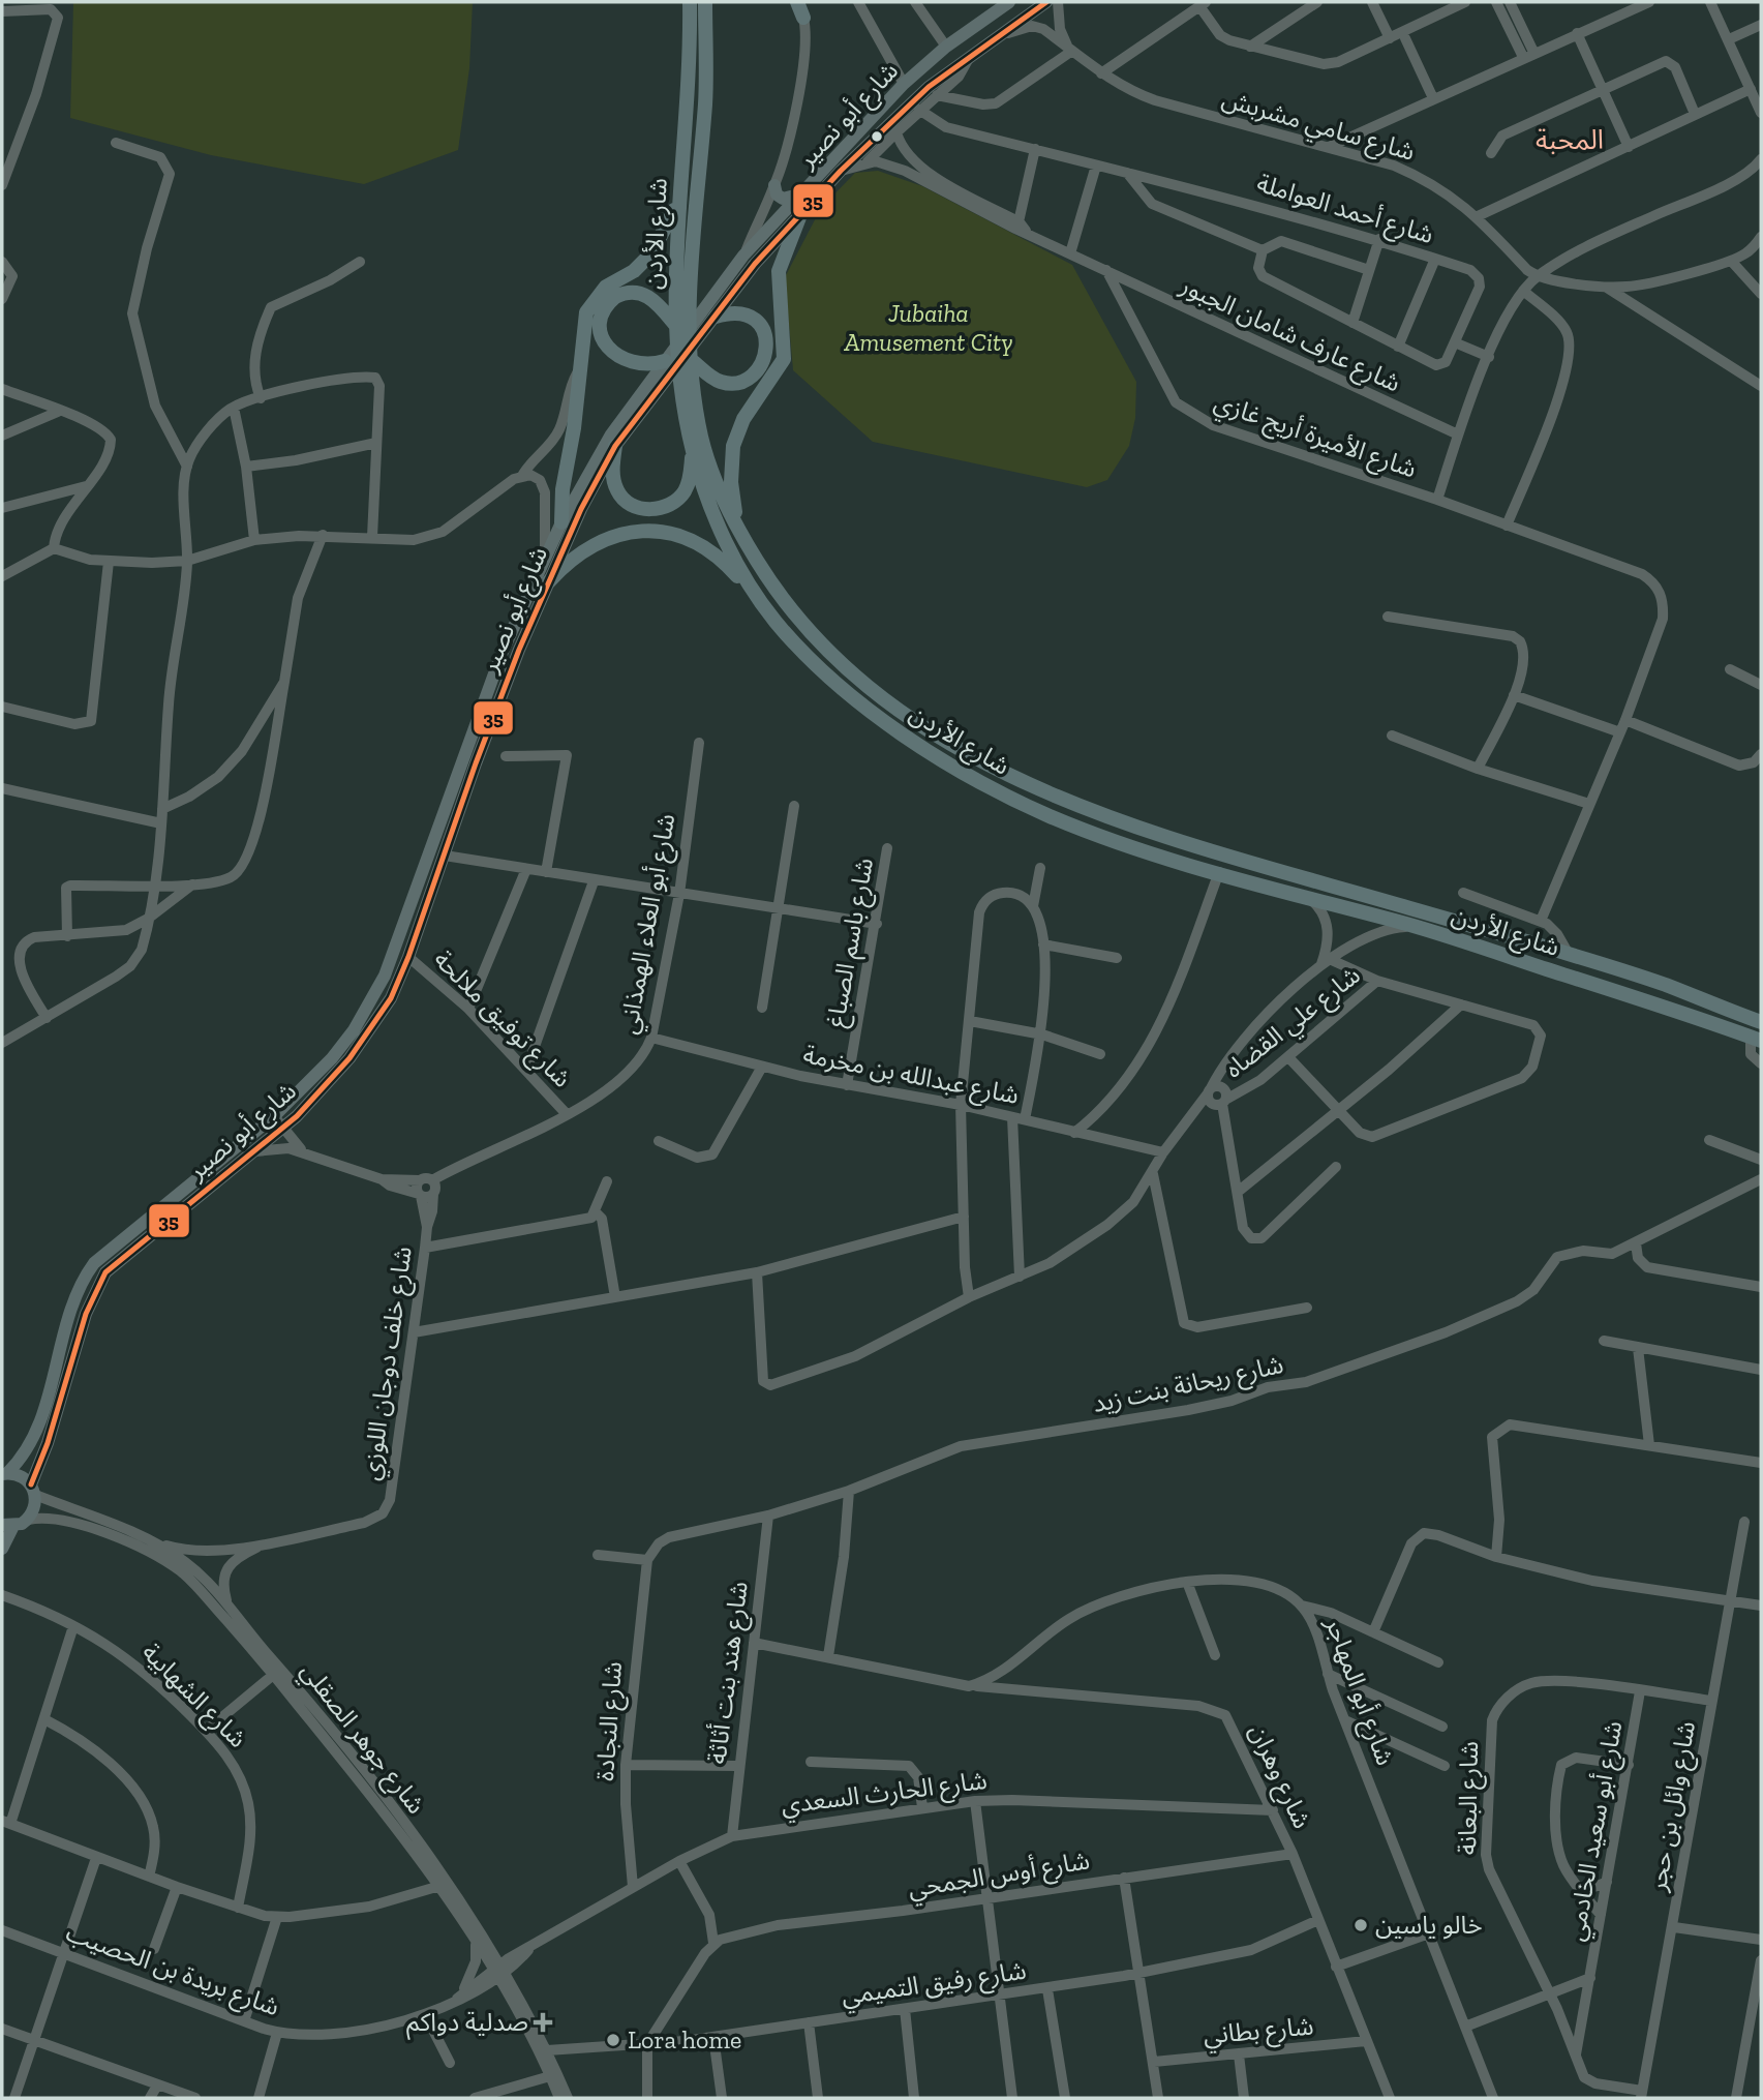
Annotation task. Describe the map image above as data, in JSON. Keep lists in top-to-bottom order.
{
  "streets": {
    "highway": ["شارع الأردن"],
    "main road": ["شارع أبو نصير"],
    "street": [
      "شارع سامي مشربش",
      "شارع أحمد العواملة",
      "شارع عارف شامان الجبور",
      "شارع الأميرة أريج غازي",
      "شارع أبو العلاء الهمذاني",
      "شارع باسم الصباغ",
      "شارع توفيق ملالحة",
      "شارع علي القضاه",
      "شارع عبدالله بن مخرمة",
      "شارع خلف دوجان اللوزي",
      "شارع ريحانة بنت زيد",
      "شارع هند بنت أثاثة",
      "شارع أبو المهاجر",
      "شارع الشهابية",
      "شارع النجادة",
      "شارع جوهر الصقلي",
      "شارع وهران",
      "شارع الحارث السعدي",
      "شارع البعانة",
      "شارع وائل بن حجر",
      "شارع أبو سعيد الخادمي",
      "شارع أوس الجمحي",
      "شارع بريدة بن الحصيب",
      "شارع رفيق التميمي",
      "شارع بطاني"
    ]
  },
  "crossings": [
    ["شارع أبو نصير", "شارع سامي مشربش"],
    ["شارع أبو نصير", "شارع توفيق ملالحة"],
    ["شارع أبو نصير", "شارع جوهر الصقلي"],
    ["شارع سامي مشربش", "شارع الأميرة أريج غازي"],
    ["شارع عارف شامان الجبور", "شارع الأميرة أريج غازي"],
    ["شارع أبو العلاء الهمذاني", "شارع توفيق ملالحة"],
    ["شارع أبو العلاء الهمذاني", "شارع عبدالله بن مخرمة"],
    ["شارع أبو العلاء الهمذاني", "شارع خلف دوجان اللوزي"],
    ["شارع باسم الصباغ", "شارع عبدالله بن مخرمة"],
    ["شارع خلف دوجان اللوزي", "شارع جوهر الصقلي"],
    ["شارع ريحانة بنت زيد", "شارع هند بنت أثاثة"],
    ["شارع ريحانة بنت زيد", "شارع النجادة"],
    ["شارع هند بنت أثاثة", "شارع الحارث السعدي"],
    ["شارع أبو المهاجر", "شارع وهران"],
    ["شارع أبو المهاجر", "شارع أبو سعيد الخادمي"],
    ["شارع النجادة", "شارع الحارث السعدي"],
    ["شارع جوهر الصقلي", "شارع الحارث السعدي"],
    ["شارع جوهر الصقلي", "شارع بريدة بن الحصيب"],
    ["شارع جوهر الصقلي", "شارع رفيق التميمي"],
    ["شارع وهران", "شارع الحارث السعدي"],
    ["شارع وهران", "شارع أوس الجمحي"],
    ["شارع وهران", "شارع رفيق التميمي"],
    ["شارع وهران", "شارع بطاني"],
    ["شارع الحارث السعدي", "شارع بريدة بن الحصيب"],
    ["شارع البعانة", "شارع وائل بن حجر"],
    ["شارع البعانة", "شارع أبو سعيد الخادمي"]
  ],
  "districts": ["المحبة"],
  "parks": ["Jubaiha Amusement City"],
  "places": {
    "other": ["خالو ياسين", "Lora home"],
    "health": ["صدلية دواكم"]
  },
  "lines": ["transit line 35"]
}
